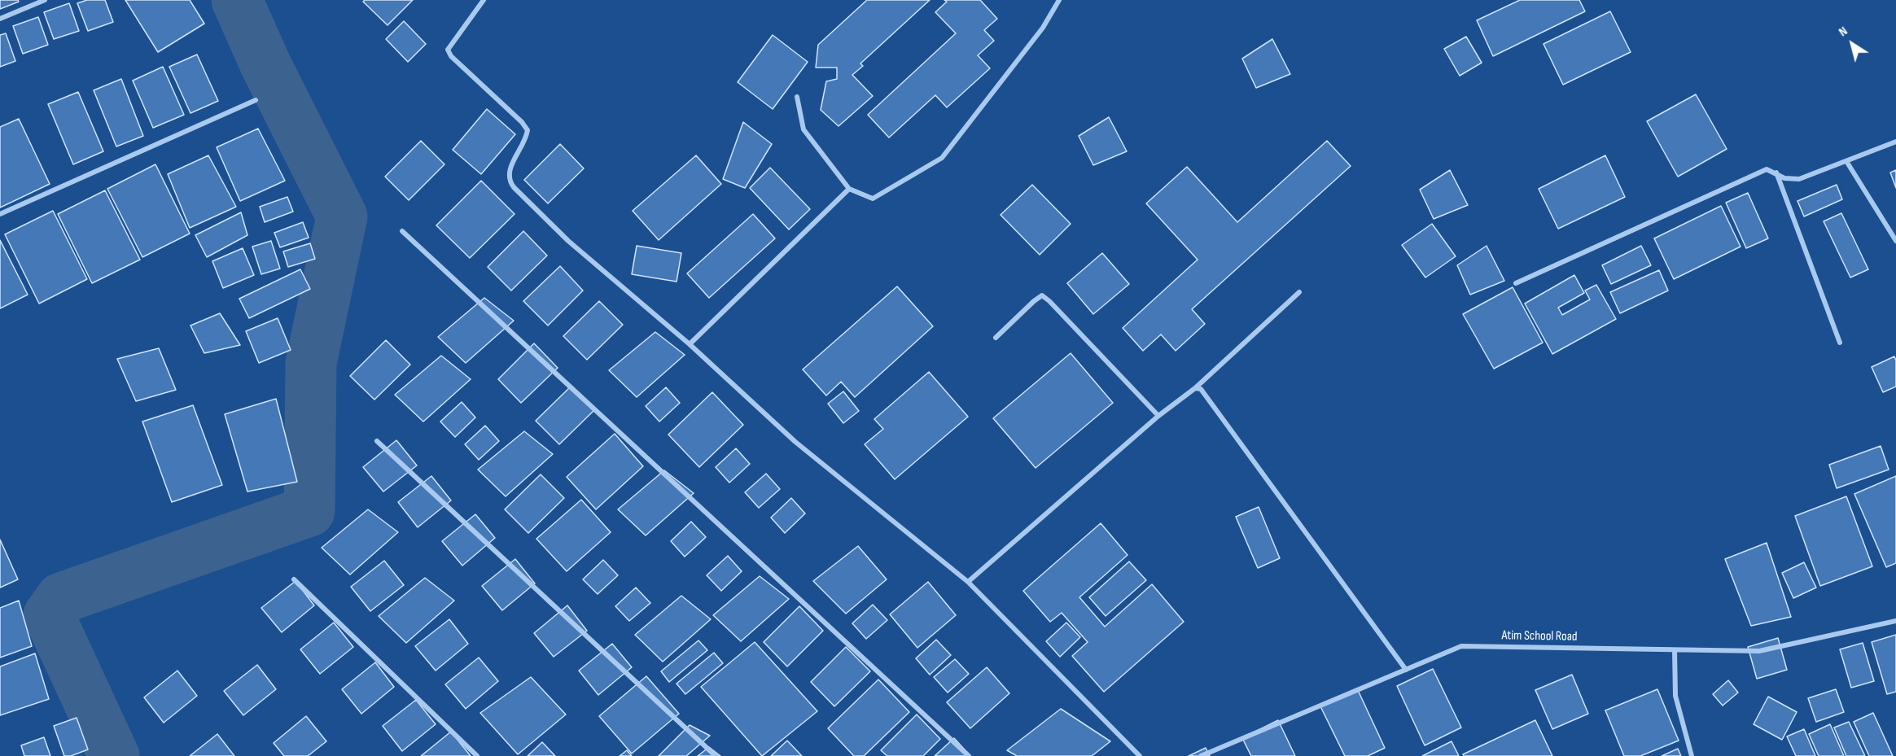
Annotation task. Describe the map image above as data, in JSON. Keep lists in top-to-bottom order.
{
  "streets": {
    "street": ["Atim School Road"]
  },
  "north": "top left"
}
